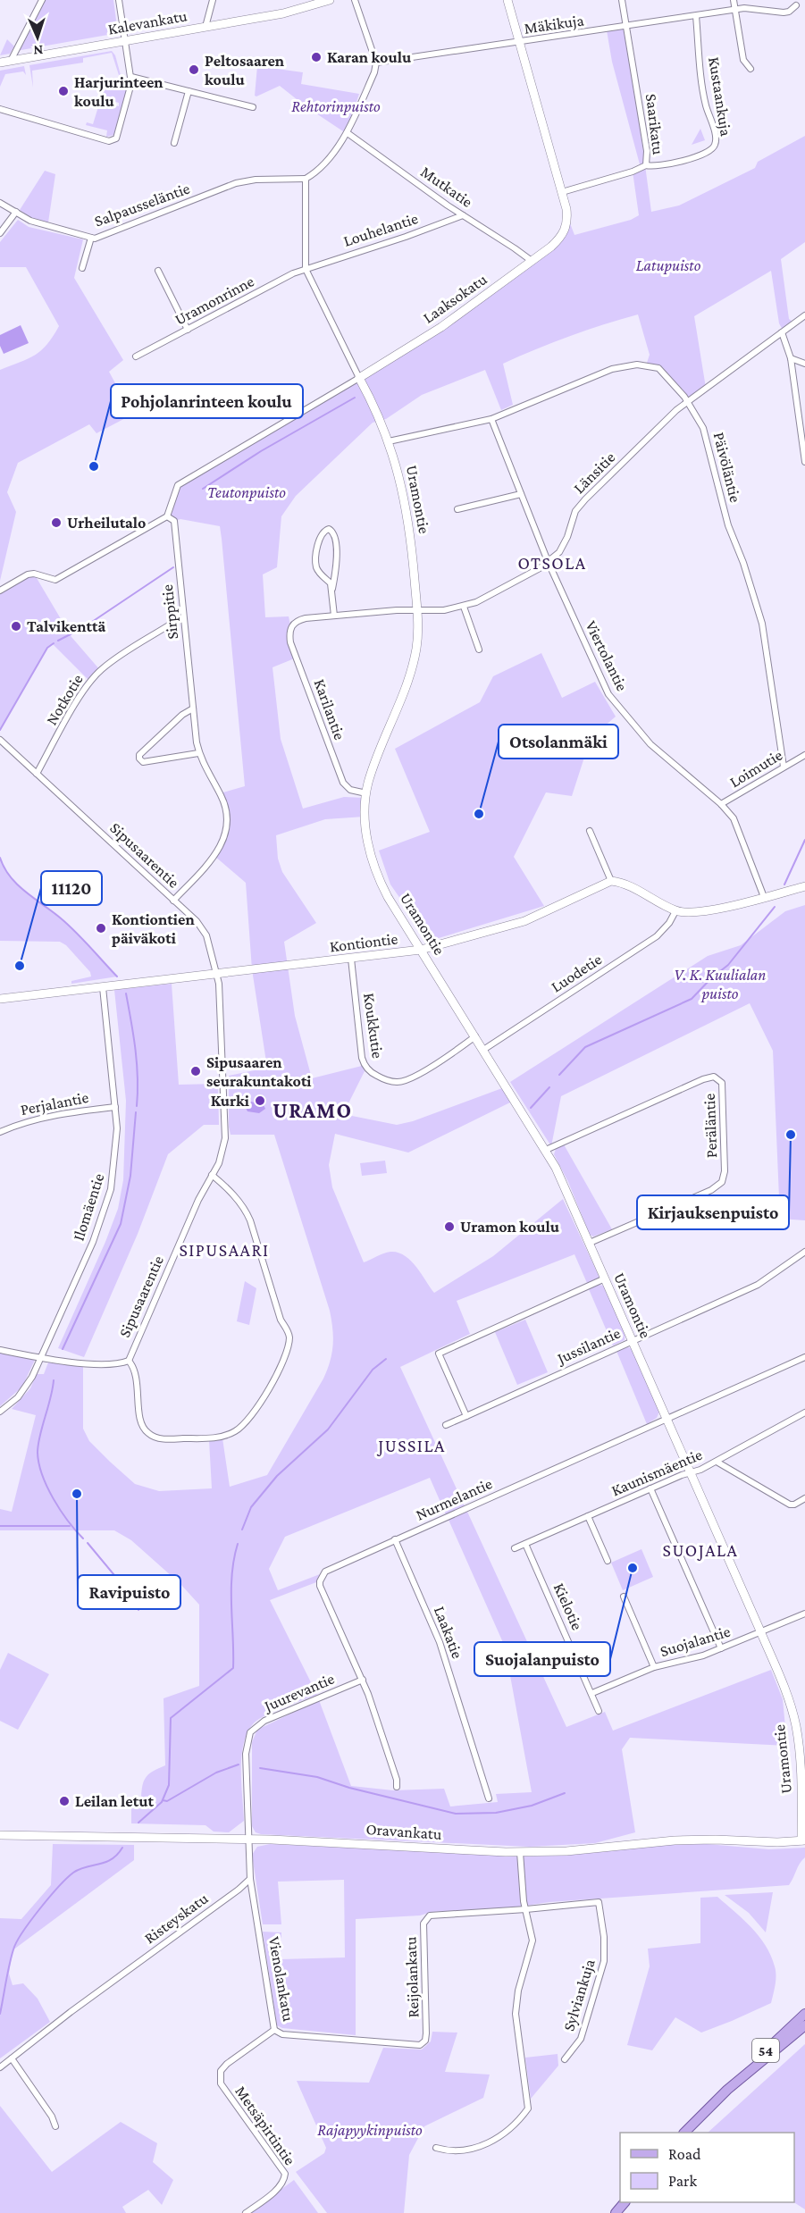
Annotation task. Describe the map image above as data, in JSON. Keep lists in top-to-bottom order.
{
  "streets": {
    "main road": ["54"],
    "street": [
      "Kalevankatu",
      "Mäkikuja",
      "Kustaankuja",
      "Saarikatu",
      "Mutkatie",
      "Salpausseläntie",
      "Louhelantie",
      "Laaksokatu",
      "Uramonrinne",
      "Päivöläntie",
      "Länsitie",
      "Uramontie",
      "Sirppitie",
      "Viertolantie",
      "Notkotie",
      "Karilantie",
      "Loimutie",
      "Sipusaarentie",
      "Kontiontie",
      "Luodetie",
      "Koukkutie",
      "Perjalantie",
      "Peräläntie",
      "Ilomäentie",
      "Jussilantie",
      "Kaunismäentie",
      "Nurmelantie",
      "Kielotie",
      "Laakatie",
      "Suojalantie",
      "Juurevantie",
      "Oravankatu",
      "Risteyskatu",
      "Reijolankatu",
      "Vienolankatu",
      "Sylviankuja",
      "Metsäpirtintie"
    ]
  },
  "crossings": [
    ["Mäkikuja", "Kustaankuja"],
    ["Mäkikuja", "Saarikatu"],
    ["Mäkikuja", "Laaksokatu"],
    ["Kustaankuja", "Saarikatu"],
    ["Saarikatu", "Laaksokatu"],
    ["Mutkatie", "Louhelantie"],
    ["Mutkatie", "Laaksokatu"],
    ["Salpausseläntie", "Uramontie"],
    ["Louhelantie", "Uramonrinne"],
    ["Louhelantie", "Uramontie"],
    ["Laaksokatu", "Uramontie"],
    ["Laaksokatu", "Sirppitie"],
    ["Uramonrinne", "Uramontie"],
    ["Päivöläntie", "Länsitie"],
    ["Päivöläntie", "Uramontie"],
    ["Päivöläntie", "Viertolantie"],
    ["Päivöläntie", "Loimutie"],
    ["Länsitie", "Uramontie"],
    ["Länsitie", "Viertolantie"],
    ["Länsitie", "Karilantie"],
    ["Uramontie", "Karilantie"],
    ["Uramontie", "Kontiontie"],
    ["Uramontie", "Luodetie"],
    ["Uramontie", "Koukkutie"],
    ["Uramontie", "Peräläntie"],
    ["Uramontie", "Jussilantie"],
    ["Uramontie", "Kaunismäentie"],
    ["Uramontie", "Nurmelantie"],
    ["Uramontie", "Suojalantie"],
    ["Uramontie", "Oravankatu"],
    ["Sirppitie", "Notkotie"],
    ["Sirppitie", "Sipusaarentie"],
    ["Viertolantie", "Loimutie"],
    ["Notkotie", "Sipusaarentie"],
    ["Sipusaarentie", "Kontiontie"],
    ["Kontiontie", "Koukkutie"],
    ["Kontiontie", "Ilomäentie"],
    ["Perjalantie", "Ilomäentie"],
    ["Kaunismäentie", "Kielotie"],
    ["Nurmelantie", "Laakatie"],
    ["Nurmelantie", "Juurevantie"],
    ["Kielotie", "Suojalantie"],
    ["Juurevantie", "Oravankatu"],
    ["Risteyskatu", "Vienolankatu"],
    ["Reijolankatu", "Vienolankatu"],
    ["Reijolankatu", "Sylviankuja"],
    ["Vienolankatu", "Metsäpirtintie"]
  ],
  "districts": [
    "OTSOLA",
    "URAMO",
    "SIPUSAARI",
    "JUSSILA",
    "SUOJALA"
  ],
  "parks": [
    "Rehtorinpuisto",
    "Latupuisto",
    "Teutonpuisto",
    "V. K. Kuulialan puisto",
    "Rajapyykinpuisto"
  ],
  "places": [
    "Karan koulu",
    "Peltosaaren koulu",
    "Harjurinteen koulu",
    "Pohjolanrinteen koulu",
    "Urheilutalo",
    "Talvikenttä",
    "Otsolanmäki",
    "Kontiontien päiväkoti",
    "11120",
    "Sipusaaren seurakuntakoti",
    "Kurki",
    "Kirjauksenpuisto",
    "Uramon koulu",
    "Ravipuisto",
    "Suojalanpuisto",
    "Leilan letut"
  ],
  "legend": ["Road", "Park"],
  "north": "bottom"
}
